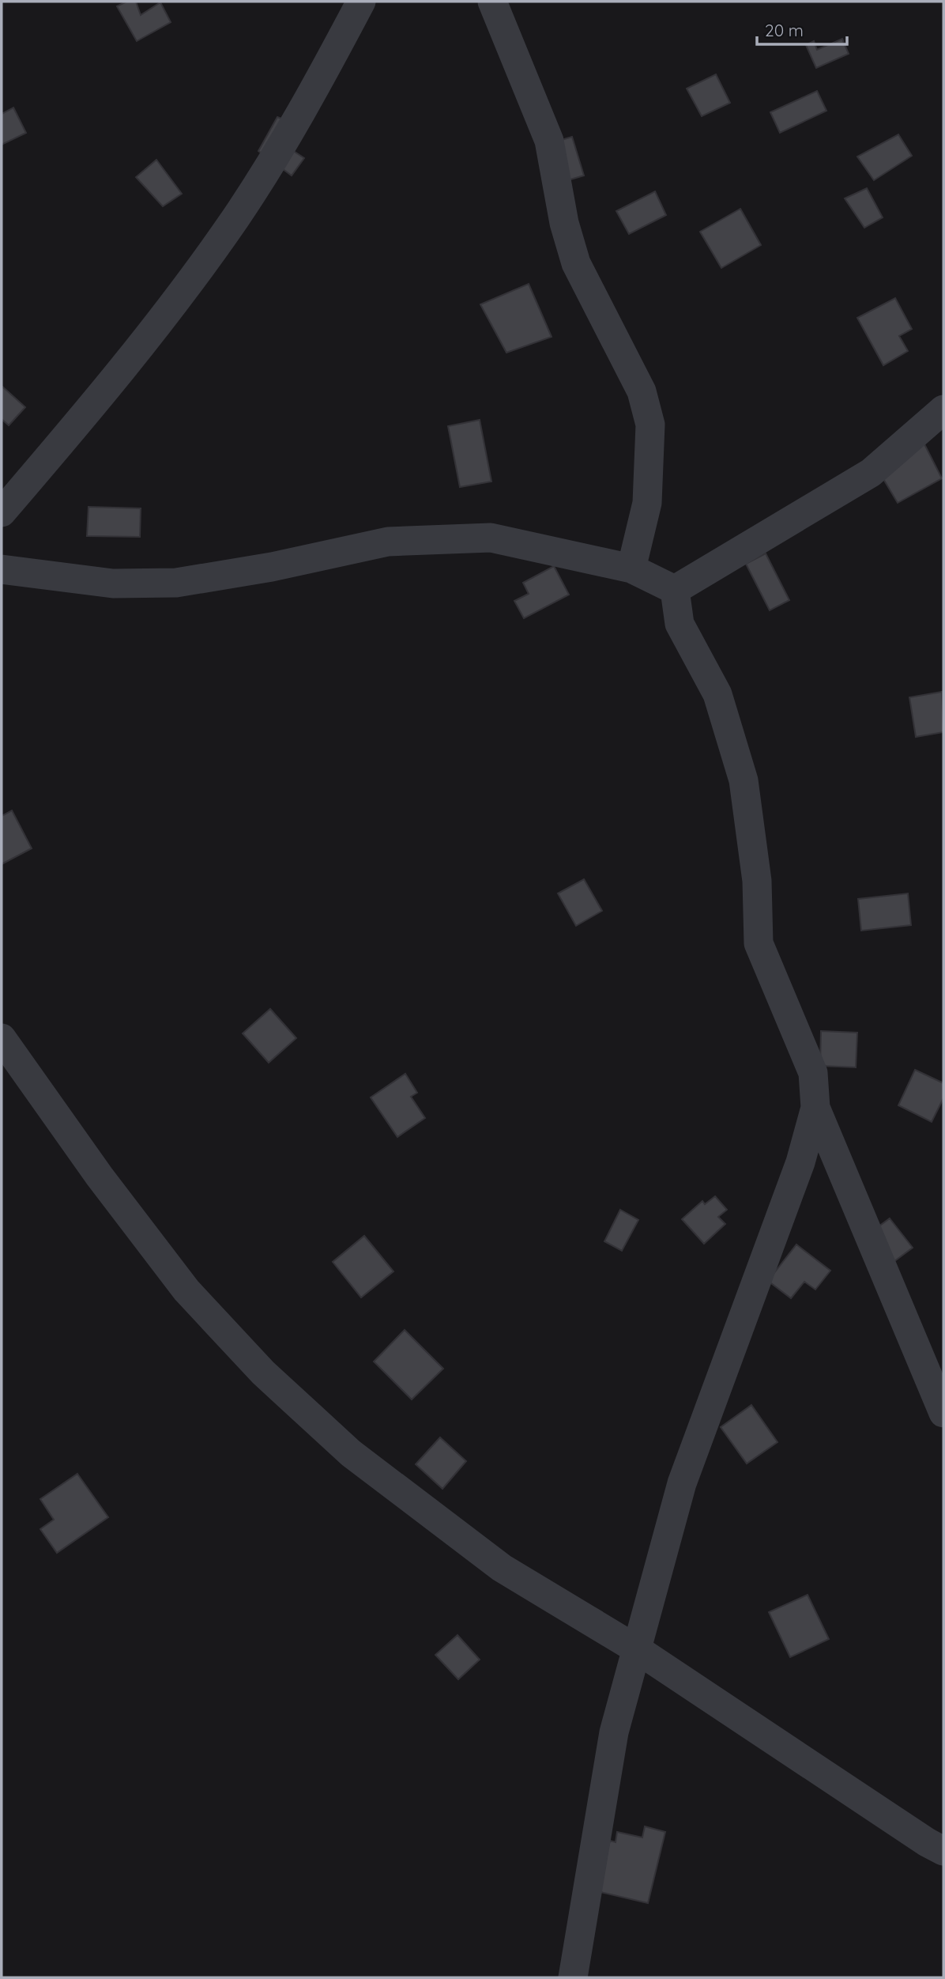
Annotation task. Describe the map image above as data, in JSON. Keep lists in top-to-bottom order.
{
  "scale_bar": "20 m"
}
